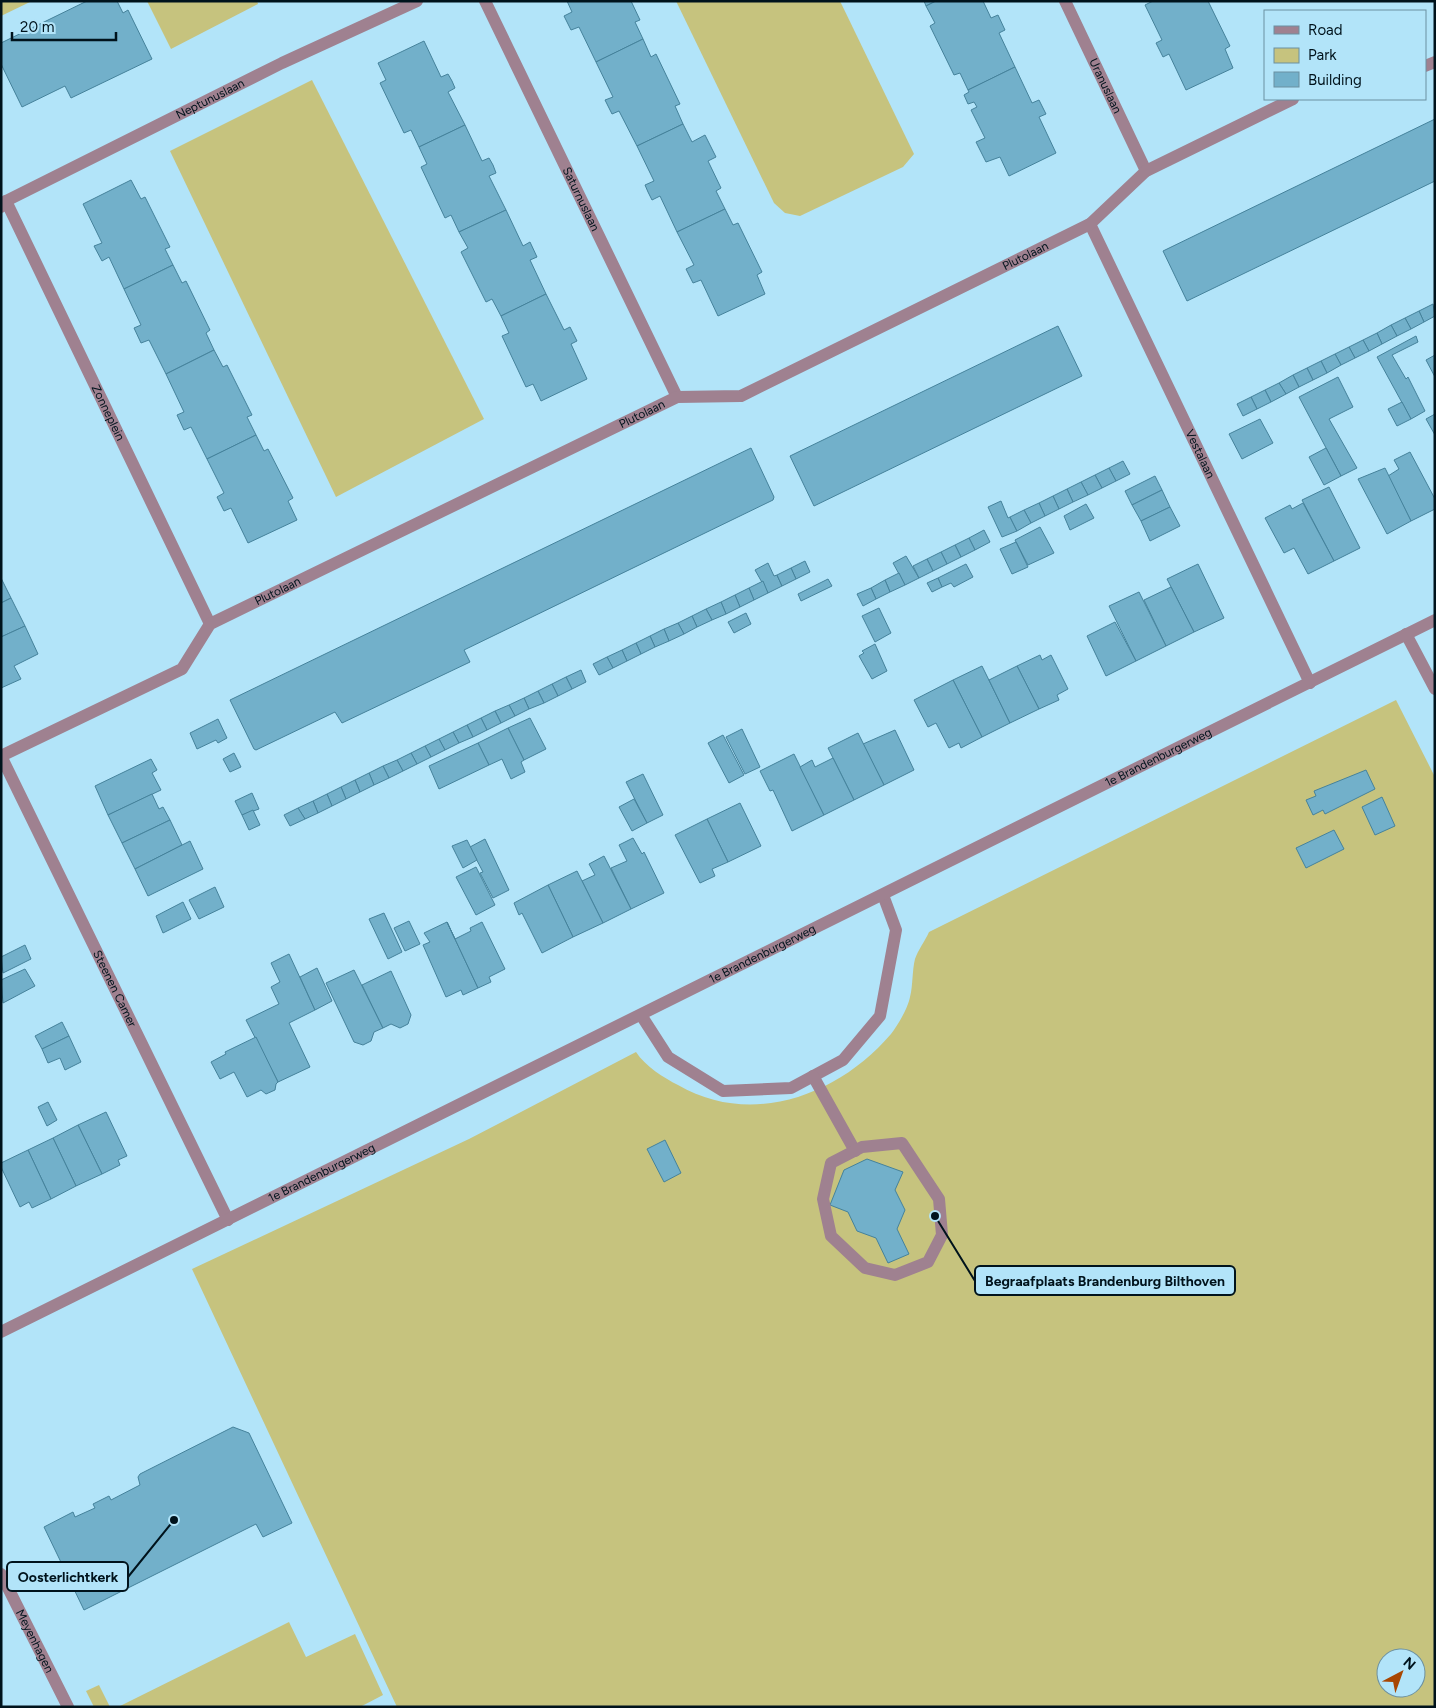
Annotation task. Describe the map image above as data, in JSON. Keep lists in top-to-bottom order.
{
  "streets": {
    "street": [
      "Uranuslaan",
      "Neptunuslaan",
      "Saturnuslaan",
      "Plutolaan",
      "Zonneplein",
      "Vestalaan",
      "1e Brandenburgerweg",
      "Steenen Camer",
      "Meyenhagen"
    ]
  },
  "crossings": [
    ["Uranuslaan", "Plutolaan"],
    ["Neptunuslaan", "Zonneplein"],
    ["Saturnuslaan", "Plutolaan"],
    ["Plutolaan", "Zonneplein"],
    ["Plutolaan", "Vestalaan"],
    ["Vestalaan", "1e Brandenburgerweg"],
    ["1e Brandenburgerweg", "Steenen Camer"]
  ],
  "places": ["Begraafplaats Brandenburg Bilthoven", "Oosterlichtkerk"],
  "legend": ["Road", "Park", "Building"],
  "scale_bar": "20 m",
  "north": "top right"
}
